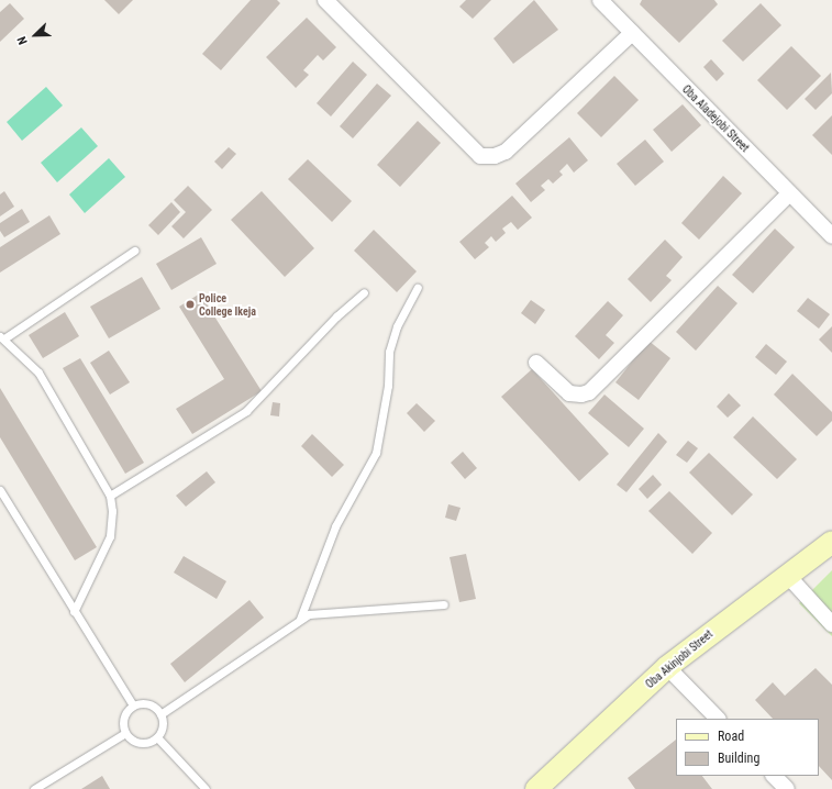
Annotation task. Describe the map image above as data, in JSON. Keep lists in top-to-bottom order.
{
  "streets": {
    "street": ["Oba Aladejobi Street", "Oba Akinjobi Street"]
  },
  "places": ["Police College Ikeja"],
  "legend": ["Road", "Building"],
  "north": "bottom left"
}
